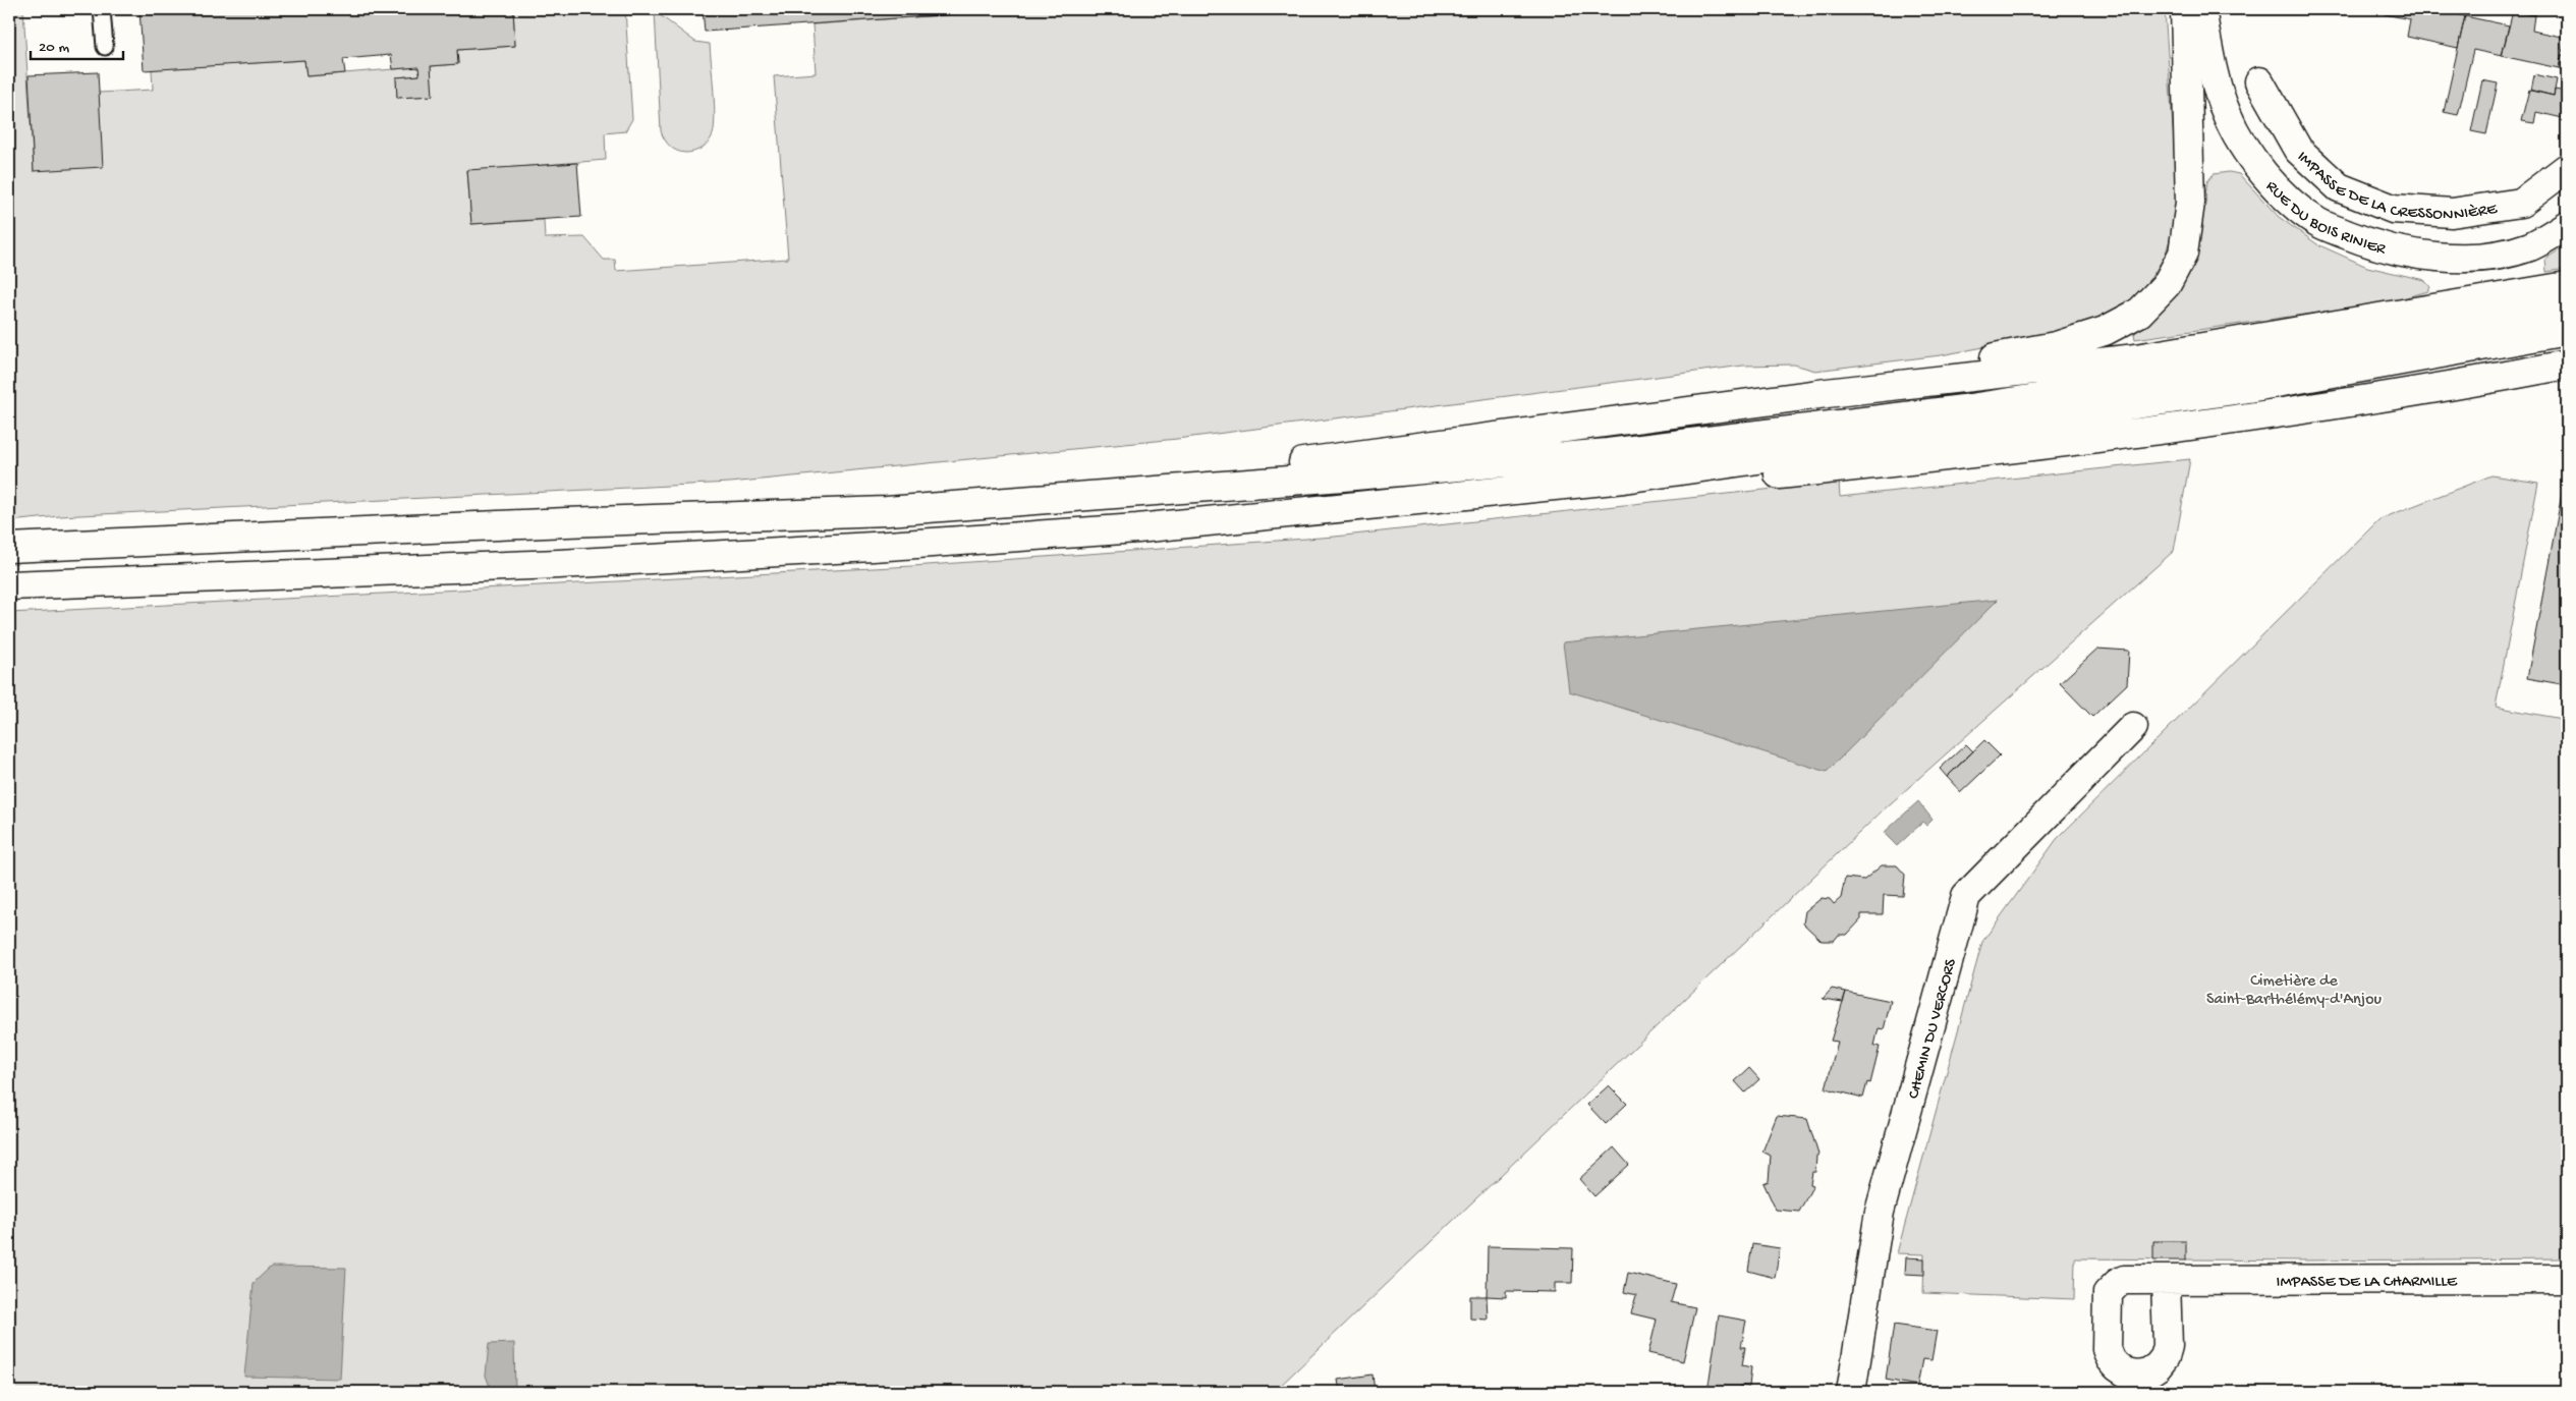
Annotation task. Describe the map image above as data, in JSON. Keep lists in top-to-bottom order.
{
  "streets": {
    "main road": [
      "IMPASSE DE LA CRESSONNIÈRE",
      "RUE DU BOIS RINIER",
      "CHEMIN DU VERCORS",
      "IMPASSE DE LA CHARMILLE"
    ]
  },
  "parks": ["Cimetière de Saint-Barthélémy-d'Anjou"],
  "scale_bar": "20 m"
}
